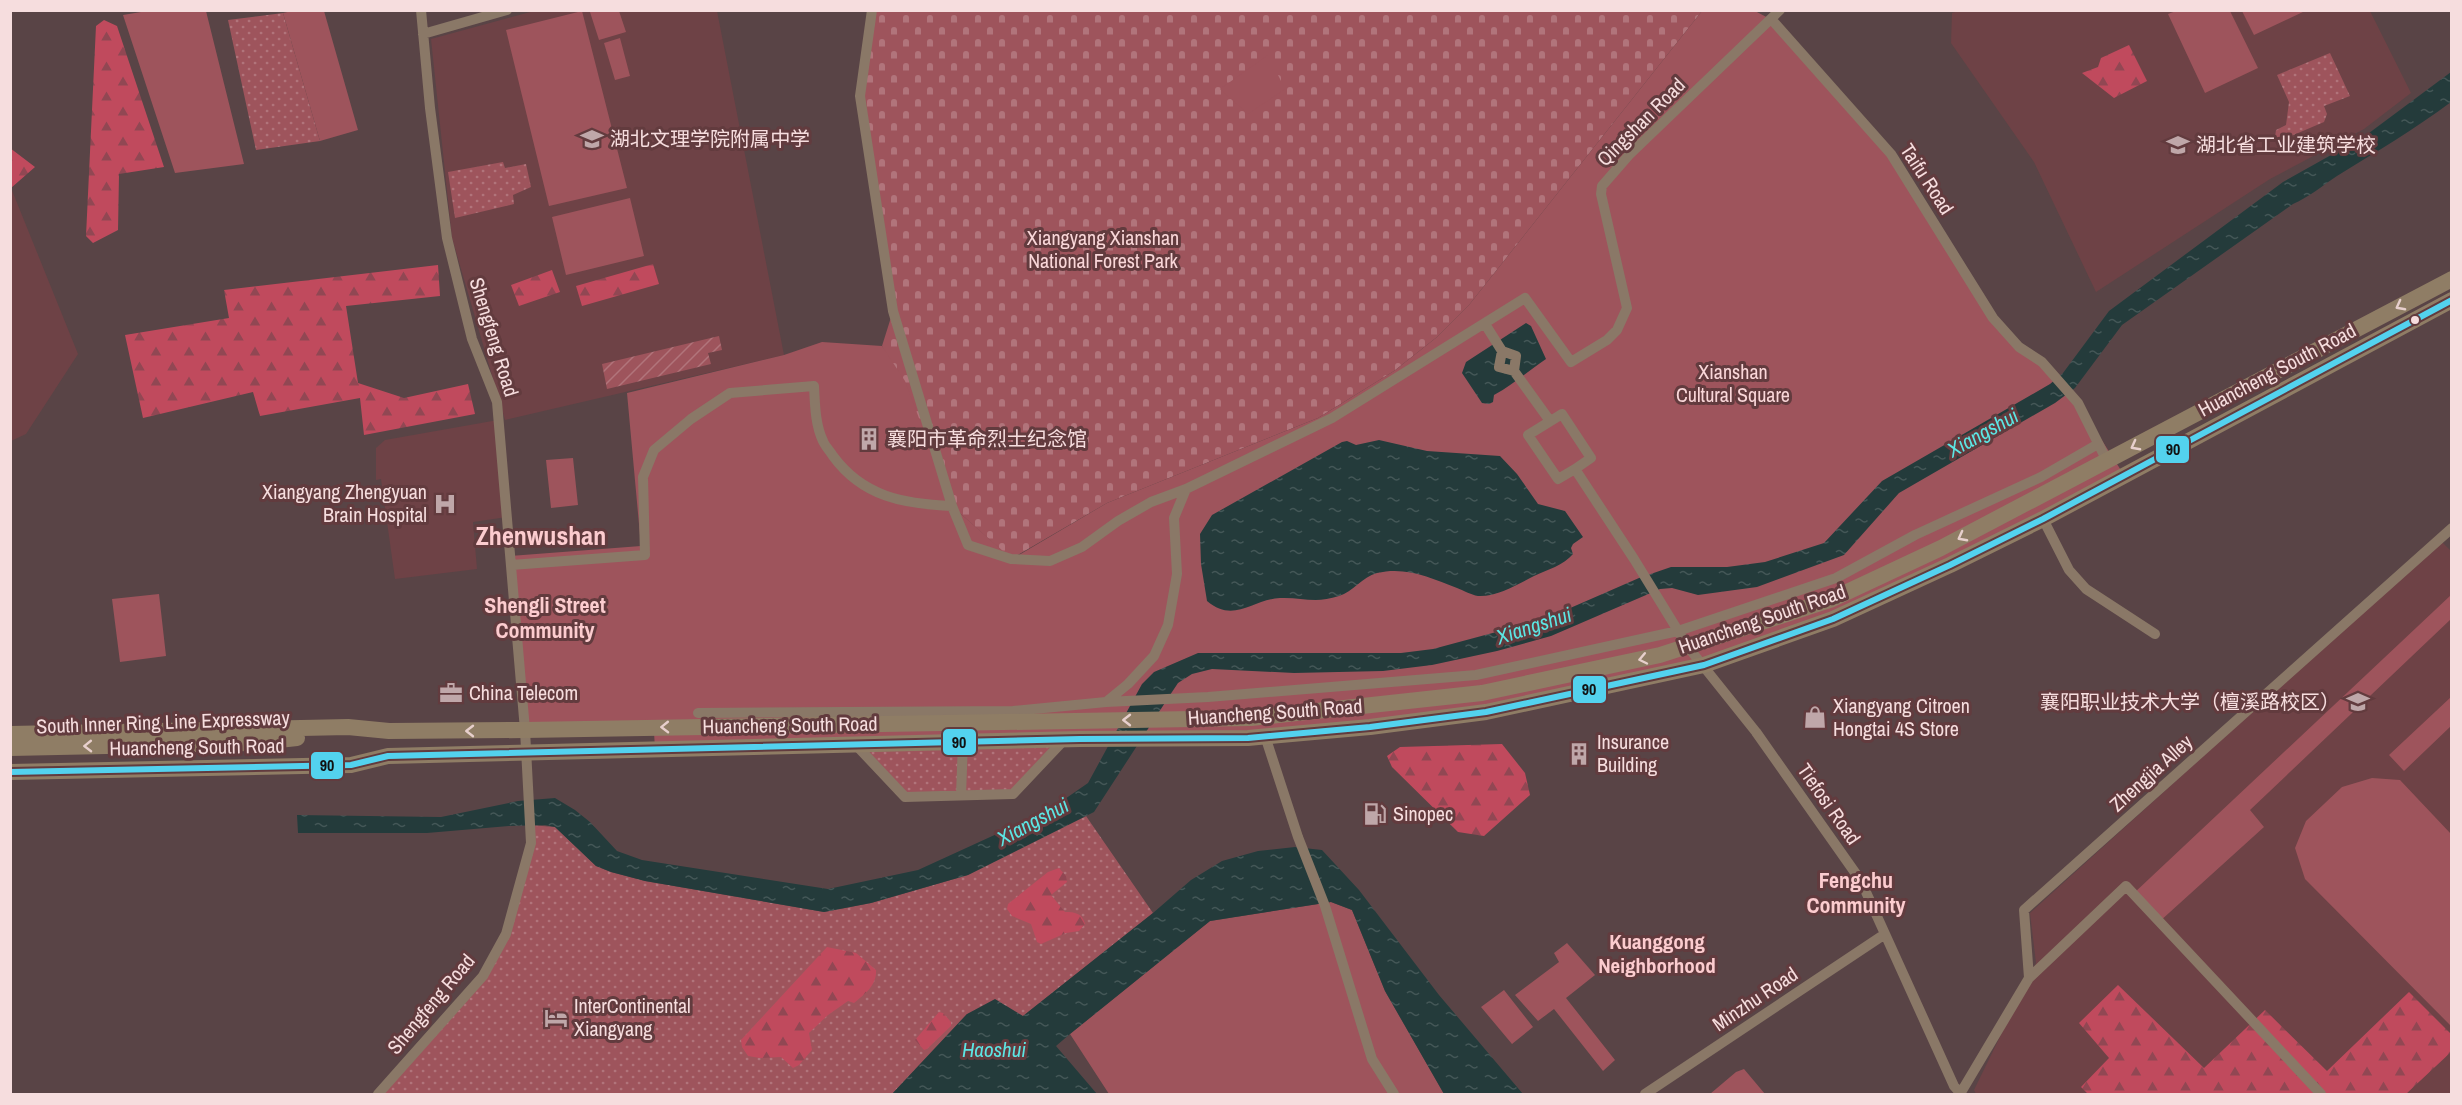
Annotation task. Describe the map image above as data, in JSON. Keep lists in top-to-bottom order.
{
  "streets": {
    "highway": ["Huancheng South Road", "South Inner Ring Line Expressway"],
    "street": [
      "Qingshan Road",
      "Taifu Road",
      "Shengfeng Road",
      "Zhengjia Alley",
      "Tiefosi Road",
      "Minzhu Road"
    ]
  },
  "crossings": [
    ["Qingshan Road", "Taifu Road"],
    ["Taifu Road", "Huancheng South Road"],
    ["Shengfeng Road", "Huancheng South Road"],
    ["Huancheng South Road", "South Inner Ring Line Expressway"],
    ["Huancheng South Road", "Tiefosi Road"],
    ["Tiefosi Road", "Minzhu Road"]
  ],
  "districts": [
    "Zhenwushan",
    "Shengli Street Community",
    "Fengchu Community",
    "Kuanggong Neighborhood"
  ],
  "water": ["Xiangshui", "Haoshui"],
  "parks": ["Xiangyang Xianshan National Forest Park", "Xianshan Cultural Square"],
  "places": {
    "school or university": ["湖北文理学院附属中学", "湖北省工业建筑学校", "襄阳职业技术大学（檀溪路校区）"],
    "building": ["襄阳市革命烈士纪念馆", "Insurance Building"],
    "hospital": ["Xiangyang Zhengyuan Brain Hospital"],
    "office": ["China Telecom"],
    "shop": ["Xiangyang Citroen Hongtai 4S Store"],
    "fuel station": ["Sinopec"],
    "hotel": ["InterContinental Xiangyang"]
  },
  "lines": ["transit line 90"]
}
